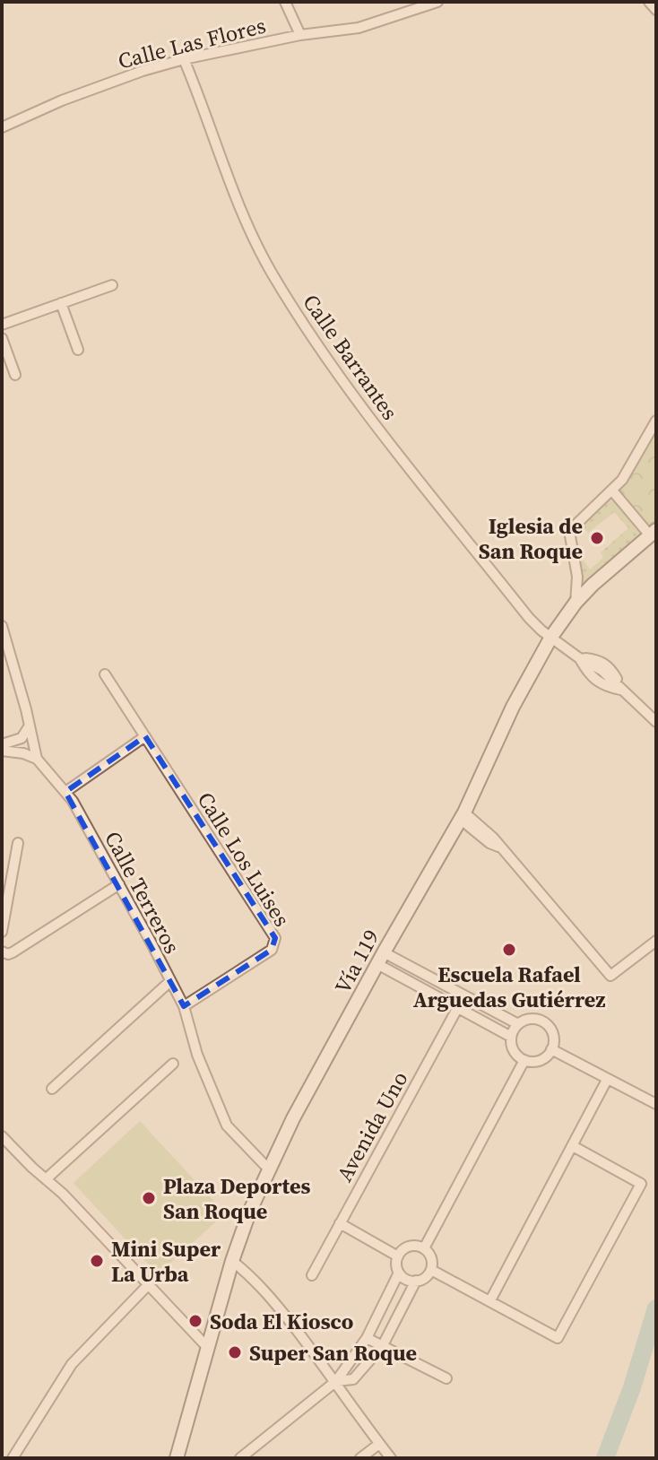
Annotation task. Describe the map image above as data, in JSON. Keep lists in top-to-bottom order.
{
  "streets": {
    "main road": ["Vía 119"],
    "street": [
      "Calle Las Flores",
      "Calle Barrantes",
      "Calle Los Luises",
      "Calle Terreros",
      "Avenida Uno"
    ]
  },
  "crossings": [
    ["Calle Las Flores", "Calle Barrantes"],
    ["Calle Barrantes", "Vía 119"],
    ["Calle Los Luises", "Calle Terreros"],
    ["Calle Terreros", "Vía 119"]
  ],
  "places": [
    "Iglesia de San Roque",
    "Escuela Rafael Arguedas Gutiérrez",
    "Plaza Deportes San Roque",
    "Mini Super La Urba",
    "Soda El Kiosco",
    "Super San Roque"
  ]
}
